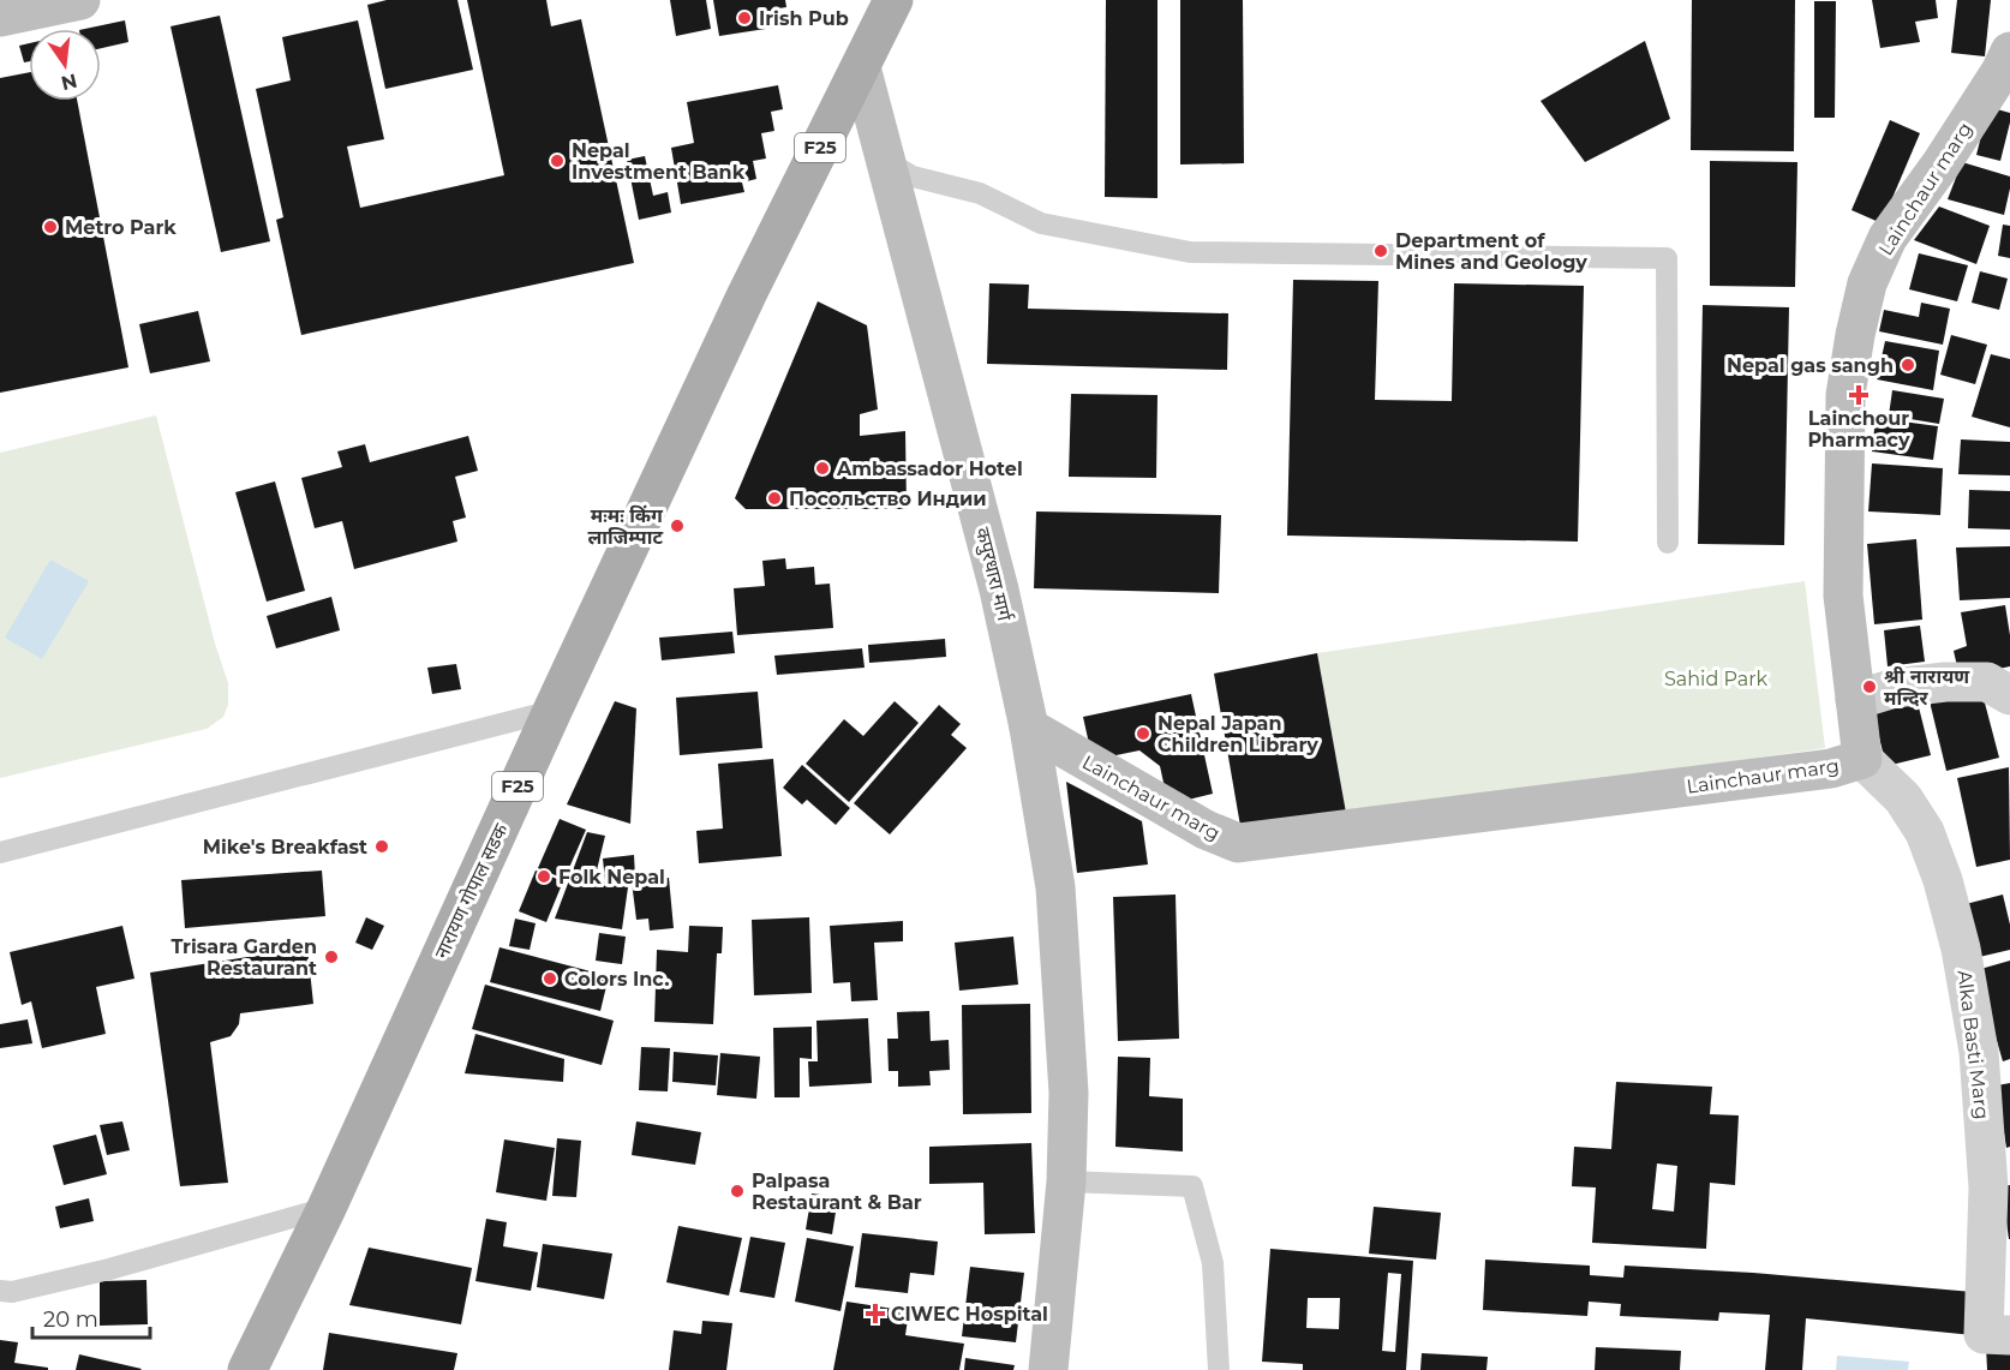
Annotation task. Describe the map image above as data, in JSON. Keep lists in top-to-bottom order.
{
  "streets": {
    "main road": ["F25", "नारायण गोपाल सडक"],
    "street": ["Lainchaur marg", "कपुरधारा मार्ग", "Alka Basti Marg"]
  },
  "crossings": [
    ["F25", "कपुरधारा मार्ग"],
    ["F25", "नारायण गोपाल सडक"],
    ["Lainchaur marg", "कपुरधारा मार्ग"],
    ["Lainchaur marg", "Alka Basti Marg"],
    ["कपुरधारा मार्ग", "नारायण गोपाल सडक"]
  ],
  "parks": ["Sahid Park"],
  "places": {
    "other": [
      "Irish Pub",
      "Nepal Investment Bank",
      "Metro Park",
      "Department of Mines and Geology",
      "Nepal gas sangh",
      "Ambassador Hotel",
      "Посольство Индии",
      "मःमः किंग लाजिम्पाट",
      "श्री नारायण मन्दिर",
      "Nepal Japan Children Library",
      "Mike's Breakfast",
      "Folk Nepal",
      "Trisara Garden Restaurant",
      "Colors Inc.",
      "Palpasa Restaurant & Bar"
    ],
    "health": ["Lainchour Pharmacy", "CIWEC Hospital"]
  },
  "scale_bar": "20 m",
  "north": "bottom"
}
